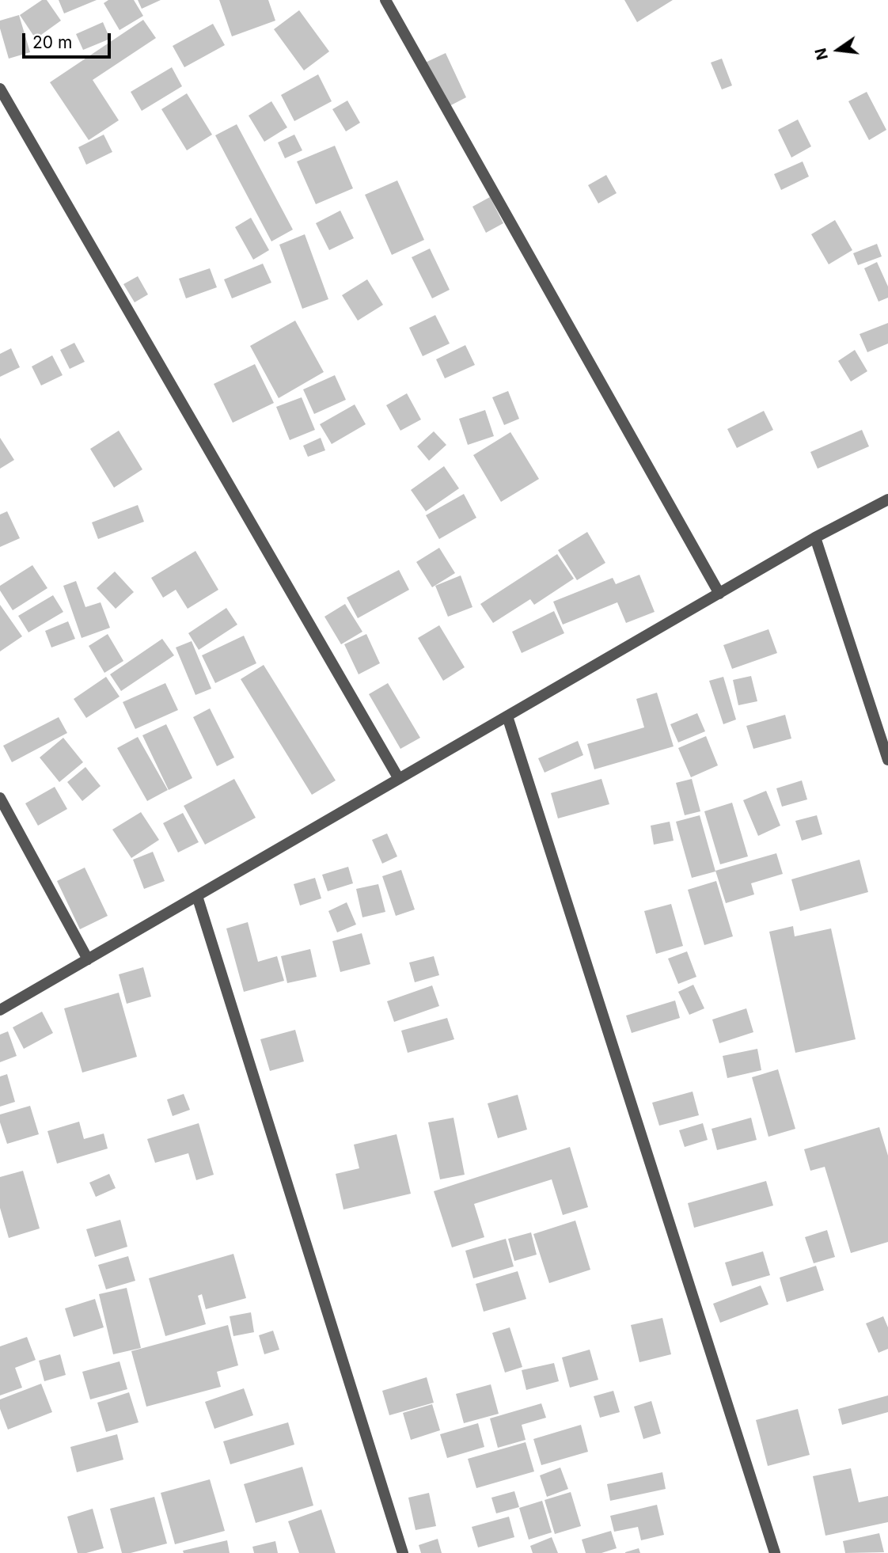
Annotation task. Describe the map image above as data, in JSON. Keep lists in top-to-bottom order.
{
  "scale_bar": "20 m",
  "north": "left"
}
